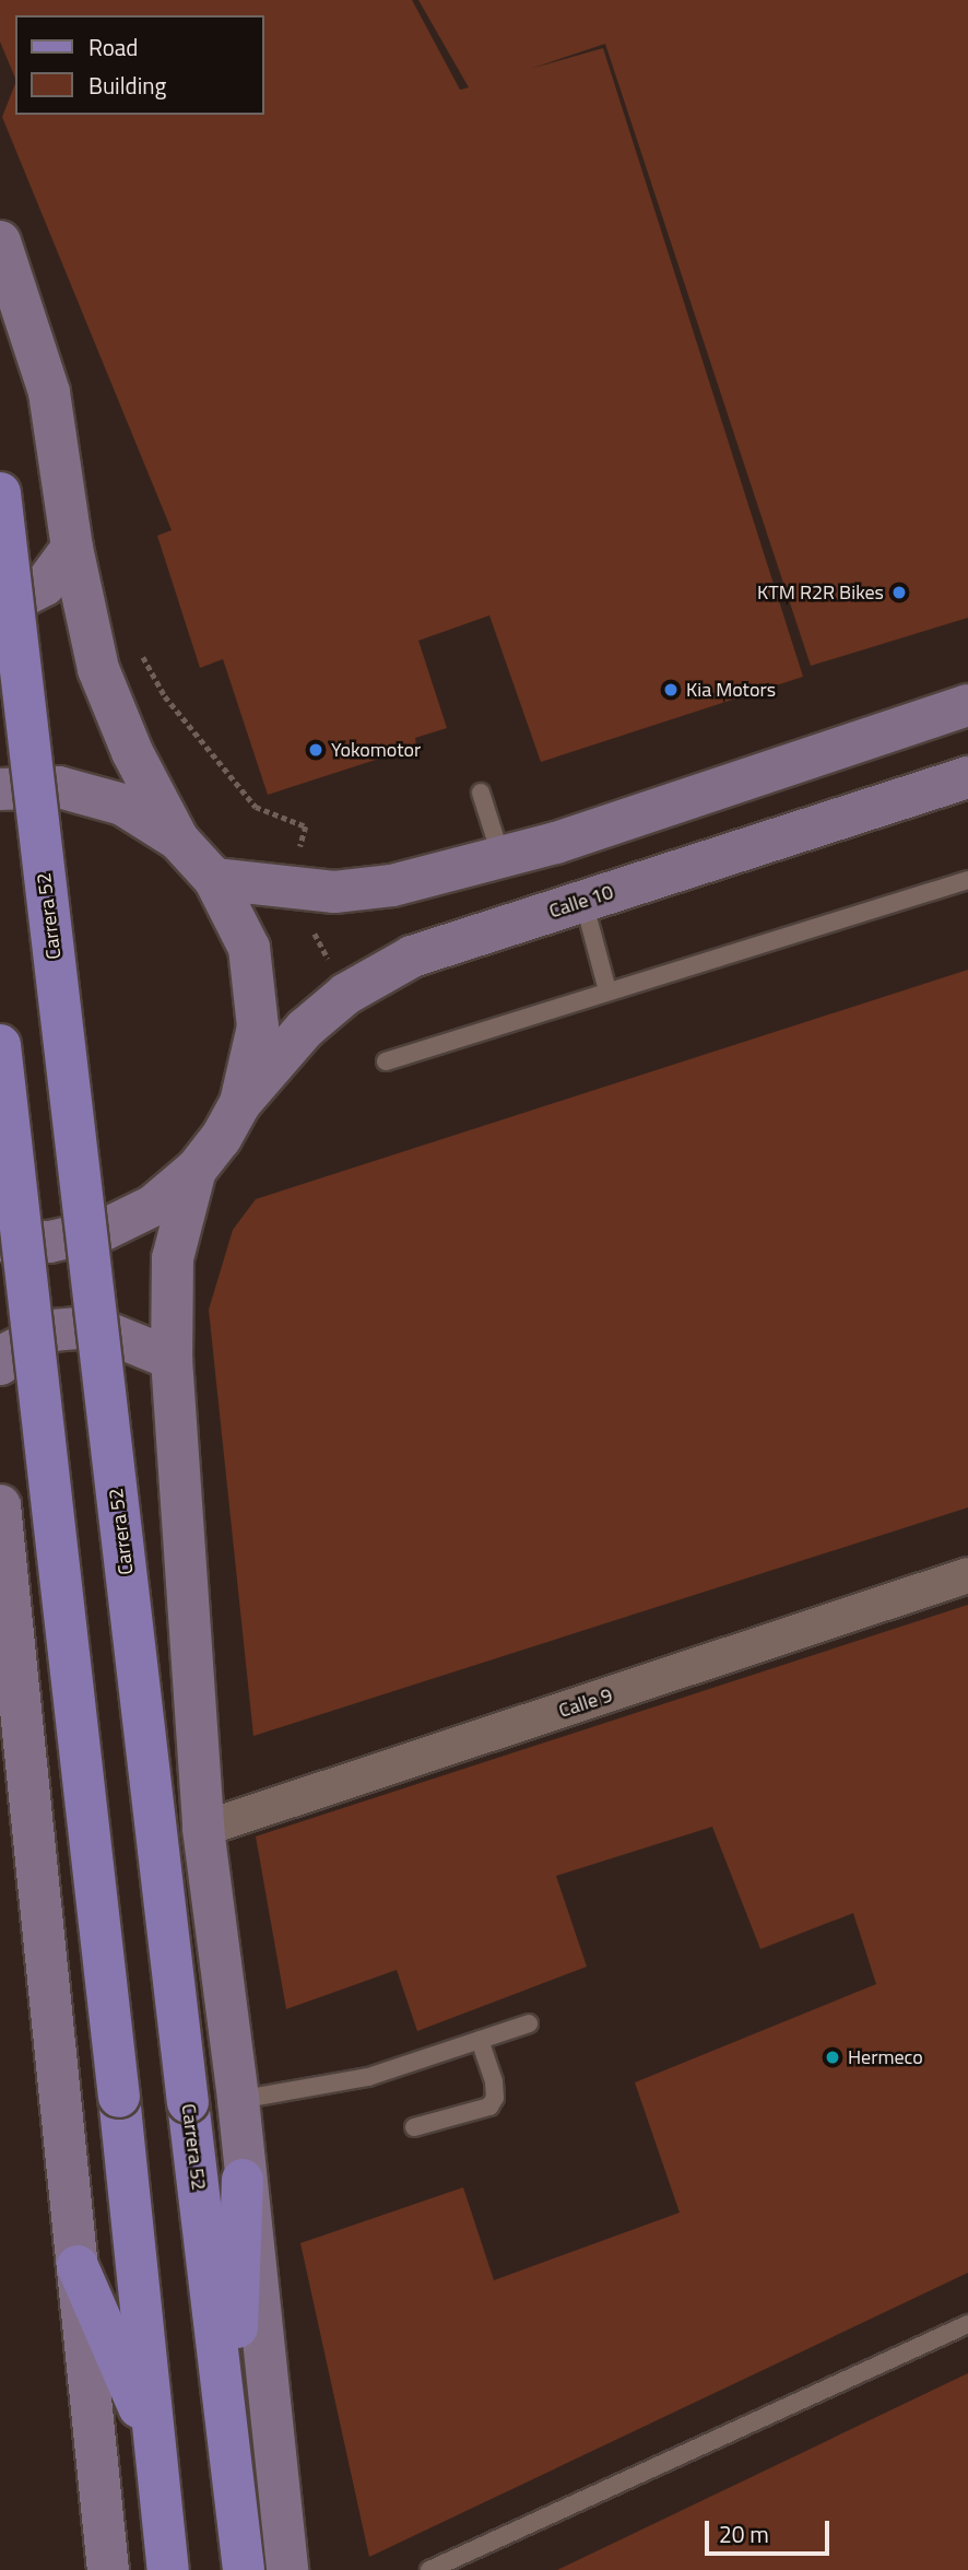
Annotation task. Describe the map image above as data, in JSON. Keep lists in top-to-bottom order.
{
  "streets": {
    "main road": ["Carrera 52"],
    "street": ["Calle 10", "Calle 9"]
  },
  "places": [
    "KTM R2R Bikes",
    "Kia Motors",
    "Yokomotor",
    "Hermeco"
  ],
  "legend": ["Road", "Building"],
  "scale_bar": "20 m"
}
